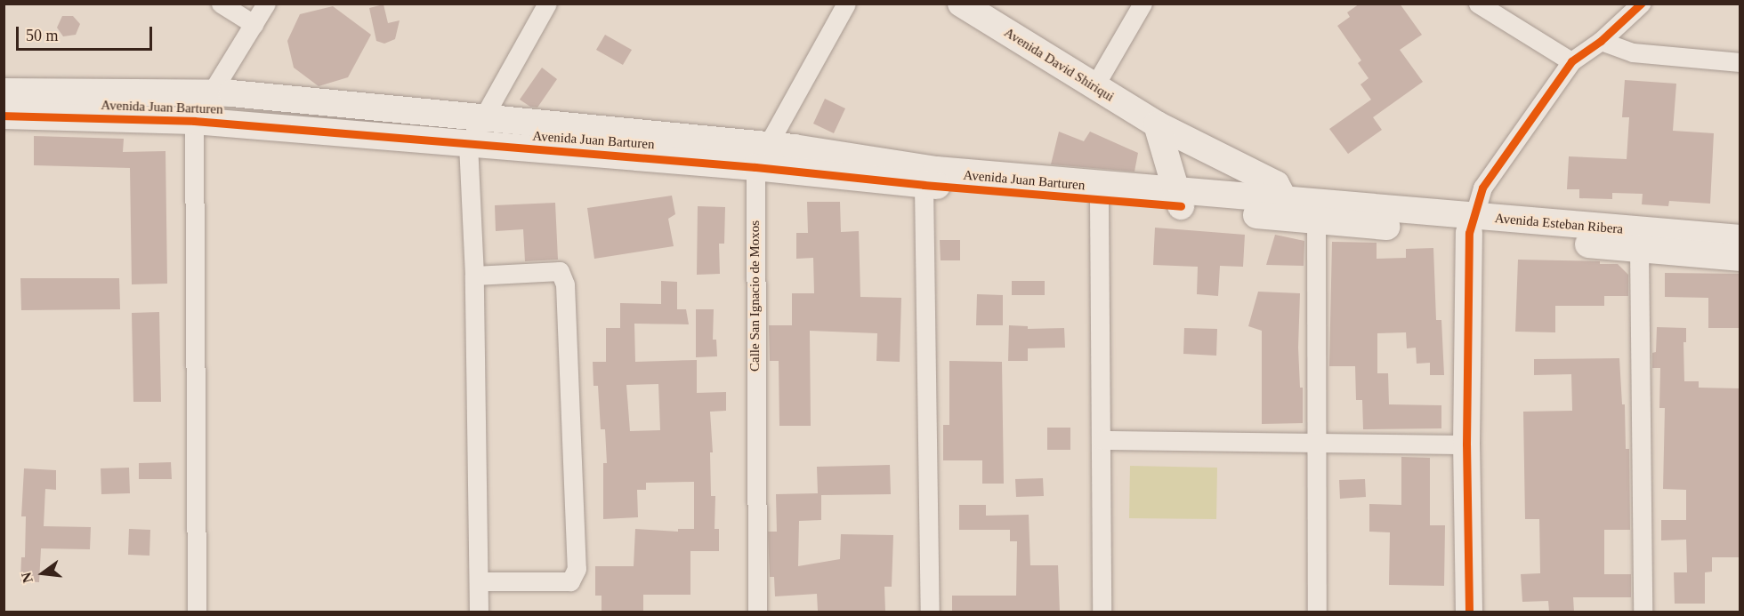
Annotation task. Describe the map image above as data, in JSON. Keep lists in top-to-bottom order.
{
  "streets": {
    "street": [
      "Avenida David Shiriqui",
      "Avenida Juan Barturen",
      "Avenida Esteban Ribera",
      "Calle San Ignacio de Moxos"
    ]
  },
  "crossings": [
    ["Avenida David Shiriqui", "Avenida Juan Barturen"],
    ["Avenida Juan Barturen", "Avenida Esteban Ribera"],
    ["Avenida Juan Barturen", "Calle San Ignacio de Moxos"]
  ],
  "scale_bar": "50 m",
  "north": "left"
}
